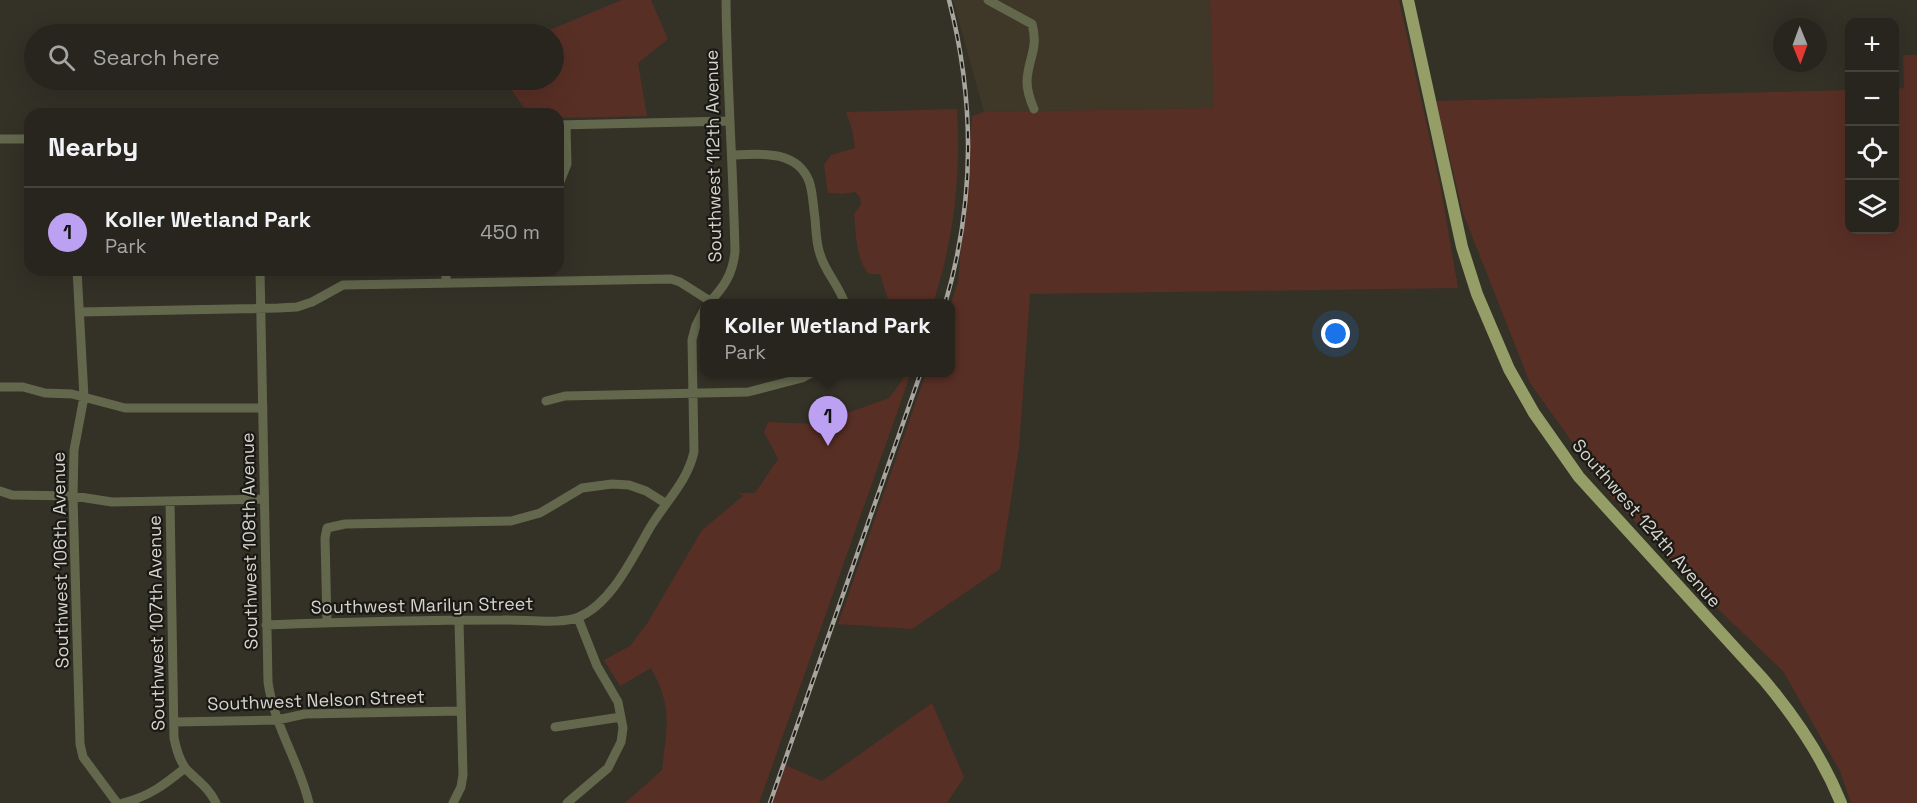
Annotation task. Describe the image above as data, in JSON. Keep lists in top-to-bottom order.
{
  "streets": {
    "main road": ["Southwest 124th Avenue"],
    "street": [
      "Southwest 112th Avenue",
      "Southwest 108th Avenue",
      "Southwest 106th Avenue",
      "Southwest Marilyn Street",
      "Southwest 107th Avenue",
      "Southwest Nelson Street"
    ]
  },
  "crossings": [
    ["Southwest 112th Avenue", "Southwest Marilyn Street"],
    ["Southwest 108th Avenue", "Southwest Marilyn Street"],
    ["Southwest 108th Avenue", "Southwest Nelson Street"],
    ["Southwest 107th Avenue", "Southwest Nelson Street"]
  ],
  "north": "bottom",
  "page": {
    "map_buttons": ["+", "−"],
    "search": "Search here",
    "heading": "Nearby",
    "list": [
      {
        "mark": "1",
        "name": "Koller Wetland Park",
        "note": "Park",
        "value": "450 m"
      }
    ],
    "popup": ["Koller Wetland Park", "Park"],
    "pins": "1"
  }
}
